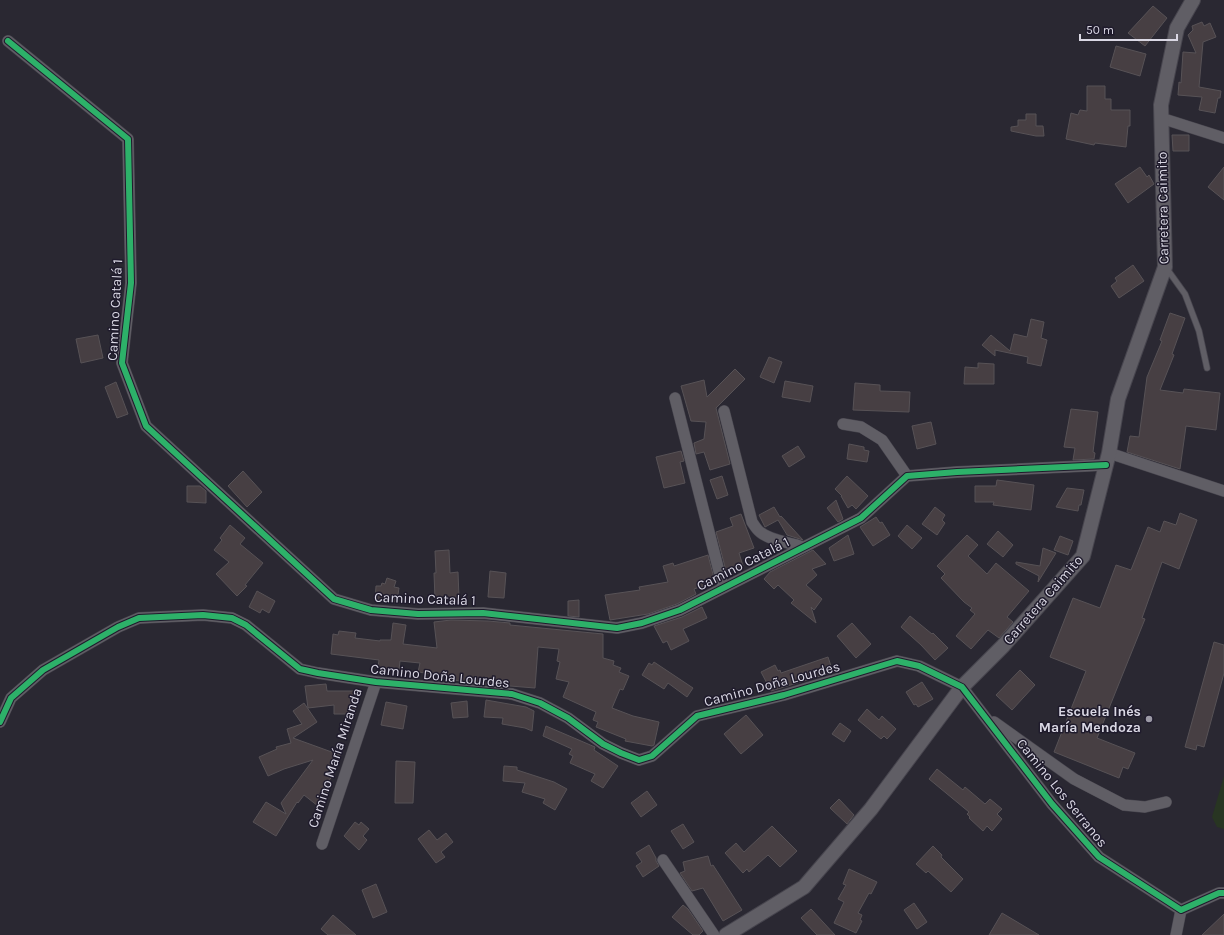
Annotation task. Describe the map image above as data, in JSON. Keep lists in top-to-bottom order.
{
  "streets": {
    "street": [
      "Carretera Caimito",
      "Camino Catalá 1",
      "Camino Doña Lourdes",
      "Camino María Miranda",
      "Camino Los Serranos"
    ]
  },
  "crossings": [
    ["Carretera Caimito", "Camino Doña Lourdes"],
    ["Carretera Caimito", "Camino Los Serranos"],
    ["Camino Doña Lourdes", "Camino María Miranda"],
    ["Camino Doña Lourdes", "Camino Los Serranos"]
  ],
  "places": ["Escuela Inés María Mendoza"],
  "scale_bar": "50 m"
}
